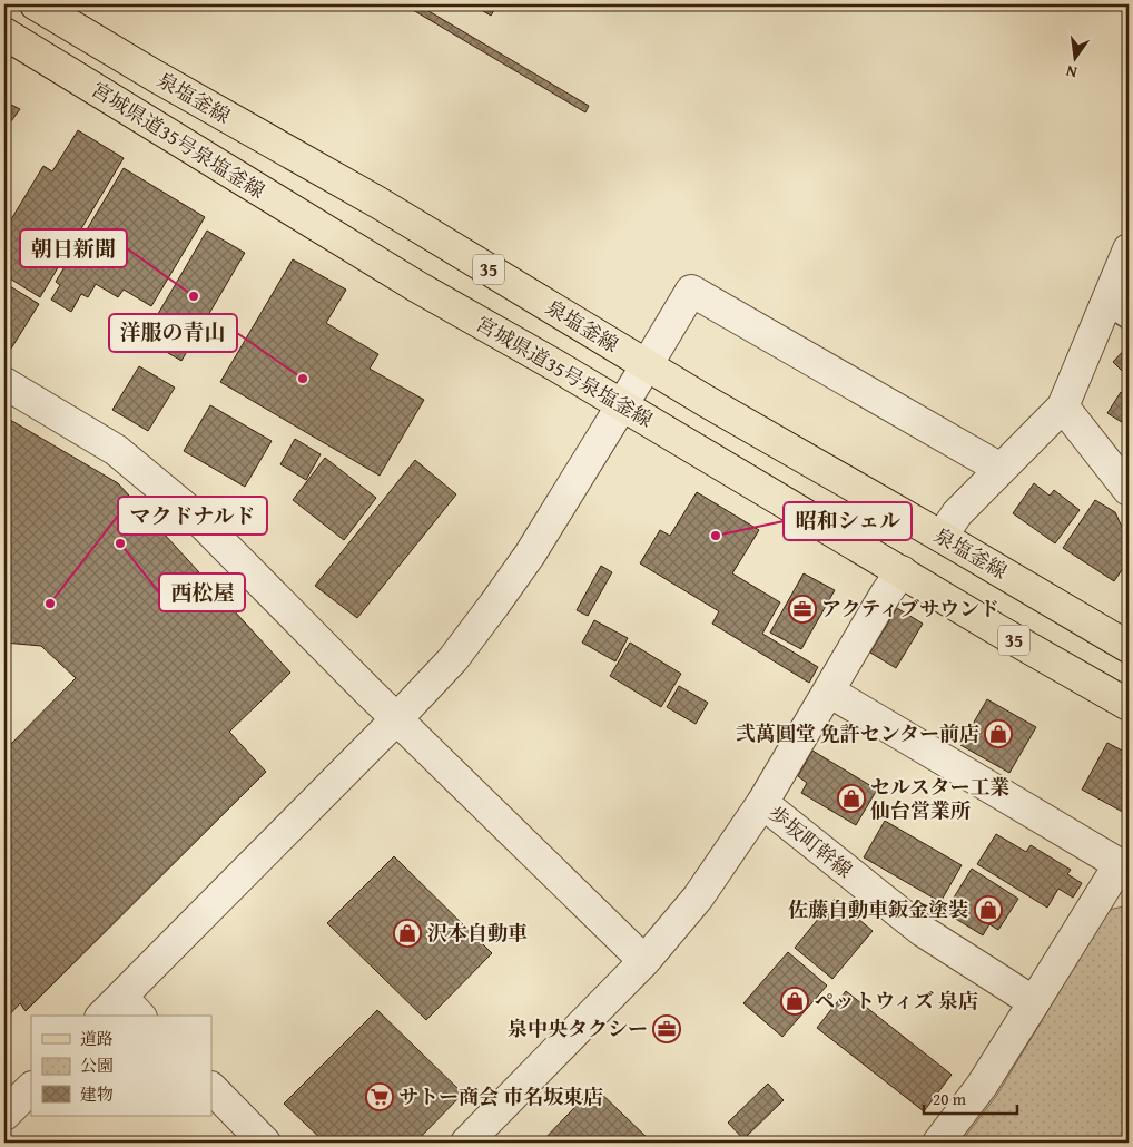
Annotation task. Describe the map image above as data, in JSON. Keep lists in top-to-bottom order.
{
  "streets": {
    "main road": ["泉塩釜線", "宮城県道35号泉塩釜線", "35"],
    "street": ["歩坂町幹線"]
  },
  "places": {
    "other": [
      "朝日新聞",
      "洋服の青山",
      "昭和シェル",
      "西松屋",
      "マクドナルド"
    ],
    "office": ["アクティブサウンド", "泉中央タクシー"],
    "shop": [
      "弐萬圓堂 免許センター前店",
      "セルスター工業 仙台営業所",
      "佐藤自動車鈑金塗装",
      "沢本自動車",
      "ペットウィズ 泉店"
    ],
    "supermarket": ["サトー商会 市名坂東店"]
  },
  "legend": ["道路", "公園", "建物"],
  "scale_bar": "20 m",
  "north": "bottom"
}
